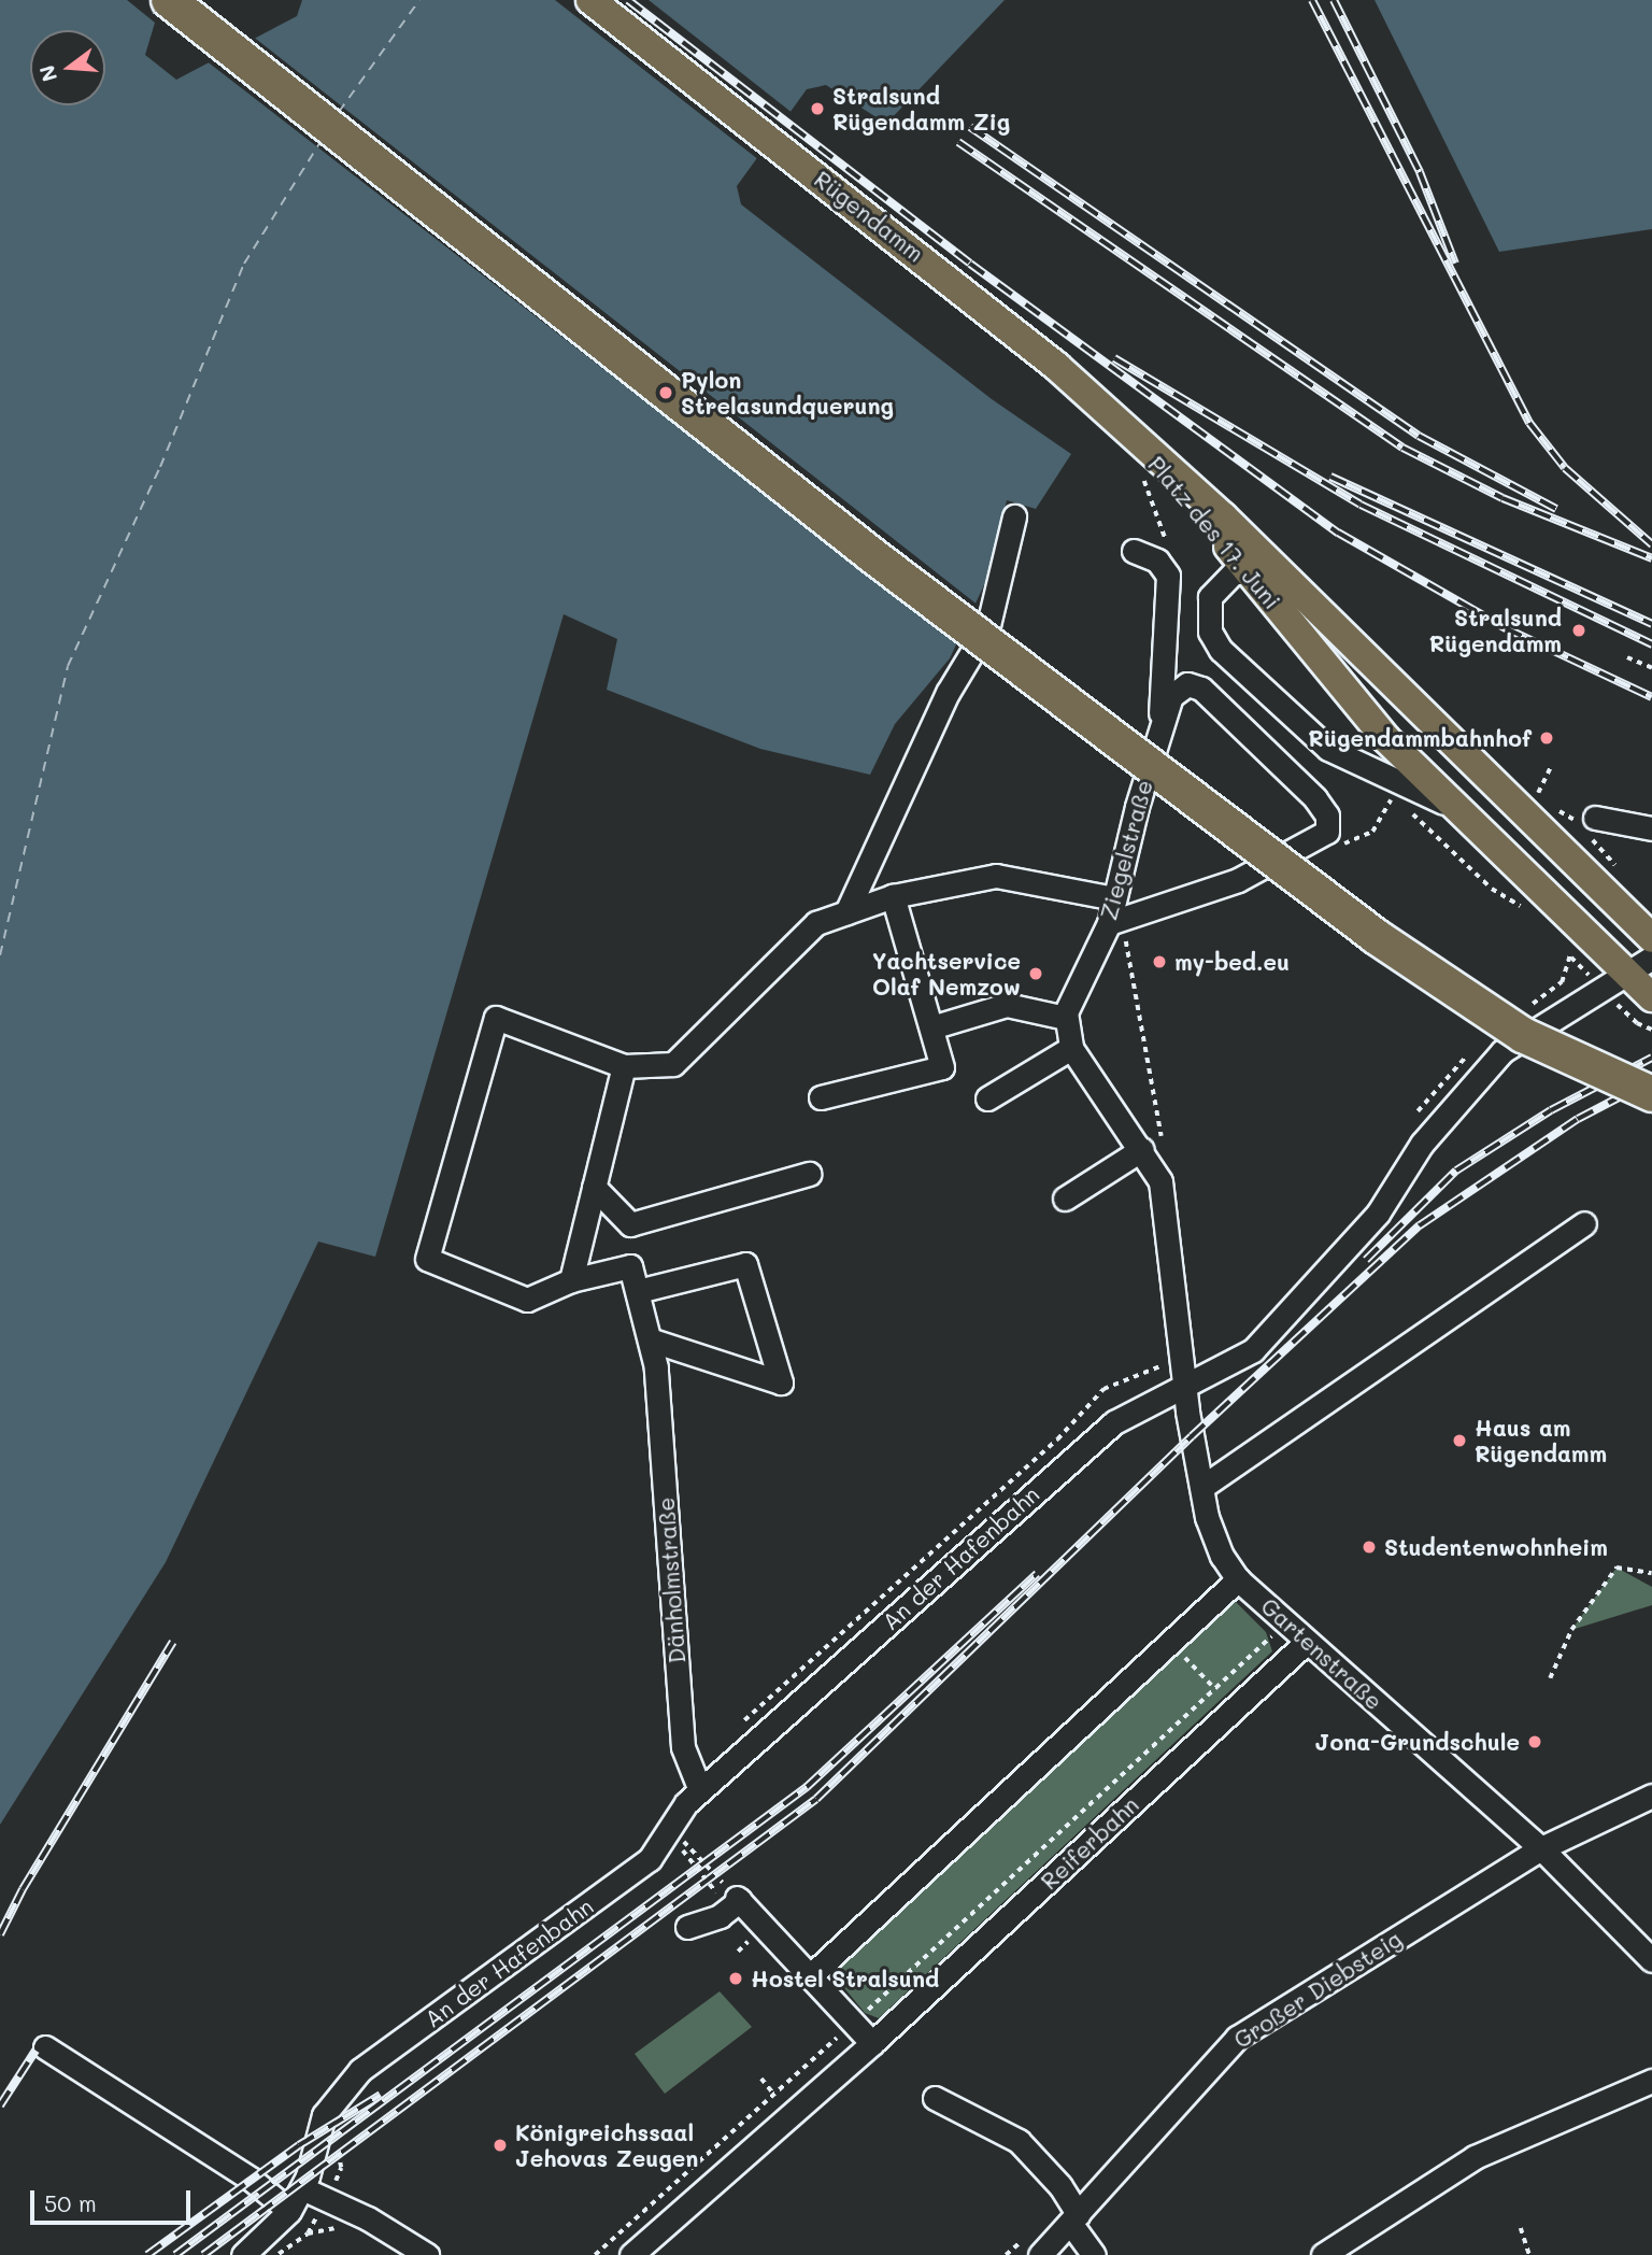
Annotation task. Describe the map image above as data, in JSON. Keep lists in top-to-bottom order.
{
  "streets": {
    "main road": ["Rügendamm", "Platz des 17. Juni"],
    "street": [
      "Ziegelstraße",
      "An der Hafenbahn",
      "Dänholmstraße",
      "Gartenstraße",
      "Reiferbahn",
      "Großer Diebsteig"
    ]
  },
  "crossings": [
    ["Rügendamm", "Platz des 17. Juni"],
    ["Platz des 17. Juni", "An der Hafenbahn"],
    ["An der Hafenbahn", "Dänholmstraße"],
    ["An der Hafenbahn", "Gartenstraße"],
    ["Gartenstraße", "Reiferbahn"],
    ["Gartenstraße", "Großer Diebsteig"]
  ],
  "places": [
    "Stralsund Rügendamm Zig",
    "Pylon Strelasundquerung",
    "Stralsund Rügendamm",
    "Rügendammbahnhof",
    "my-bed.eu",
    "Yachtservice Olaf Nemzow",
    "Haus am Rügendamm",
    "Studentenwohnheim",
    "Jona-Grundschule",
    "Hostel Stralsund",
    "Königreichssaal Jehovas Zeugen"
  ],
  "scale_bar": "50 m",
  "north": "left"
}
